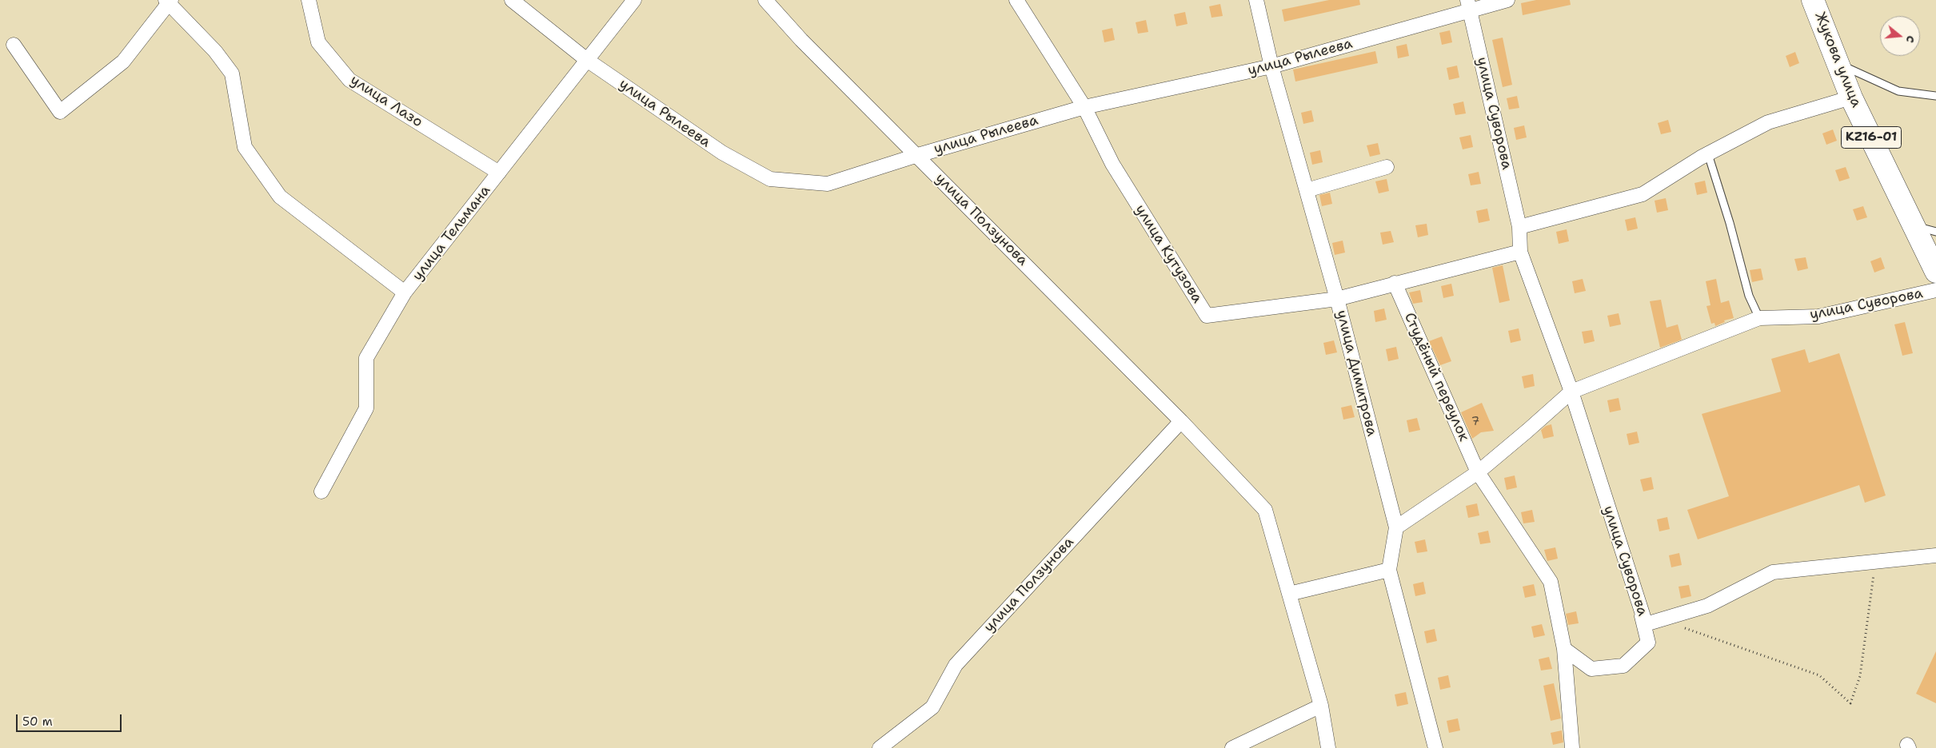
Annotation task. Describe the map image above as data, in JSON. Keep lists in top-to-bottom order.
{
  "streets": {
    "main road": ["Жукова улица", "KZ16-01"],
    "street": [
      "улица Рылеева",
      "улица Лазо",
      "улица Суворова",
      "улица Ползунова",
      "улица Тельмана",
      "улица Кутузова",
      "улица Димитрова",
      "Студёный переулок"
    ]
  },
  "crossings": [
    ["улица Рылеева", "улица Суворова"],
    ["улица Рылеева", "улица Ползунова"],
    ["улица Рылеева", "улица Тельмана"],
    ["улица Рылеева", "улица Кутузова"],
    ["улица Рылеева", "улица Димитрова"],
    ["улица Лазо", "улица Тельмана"],
    ["улица Суворова", "улица Кутузова"],
    ["улица Кутузова", "улица Димитрова"],
    ["улица Кутузова", "Студёный переулок"]
  ],
  "house_numbers": ["7"],
  "scale_bar": "50 m",
  "north": "right"
}
